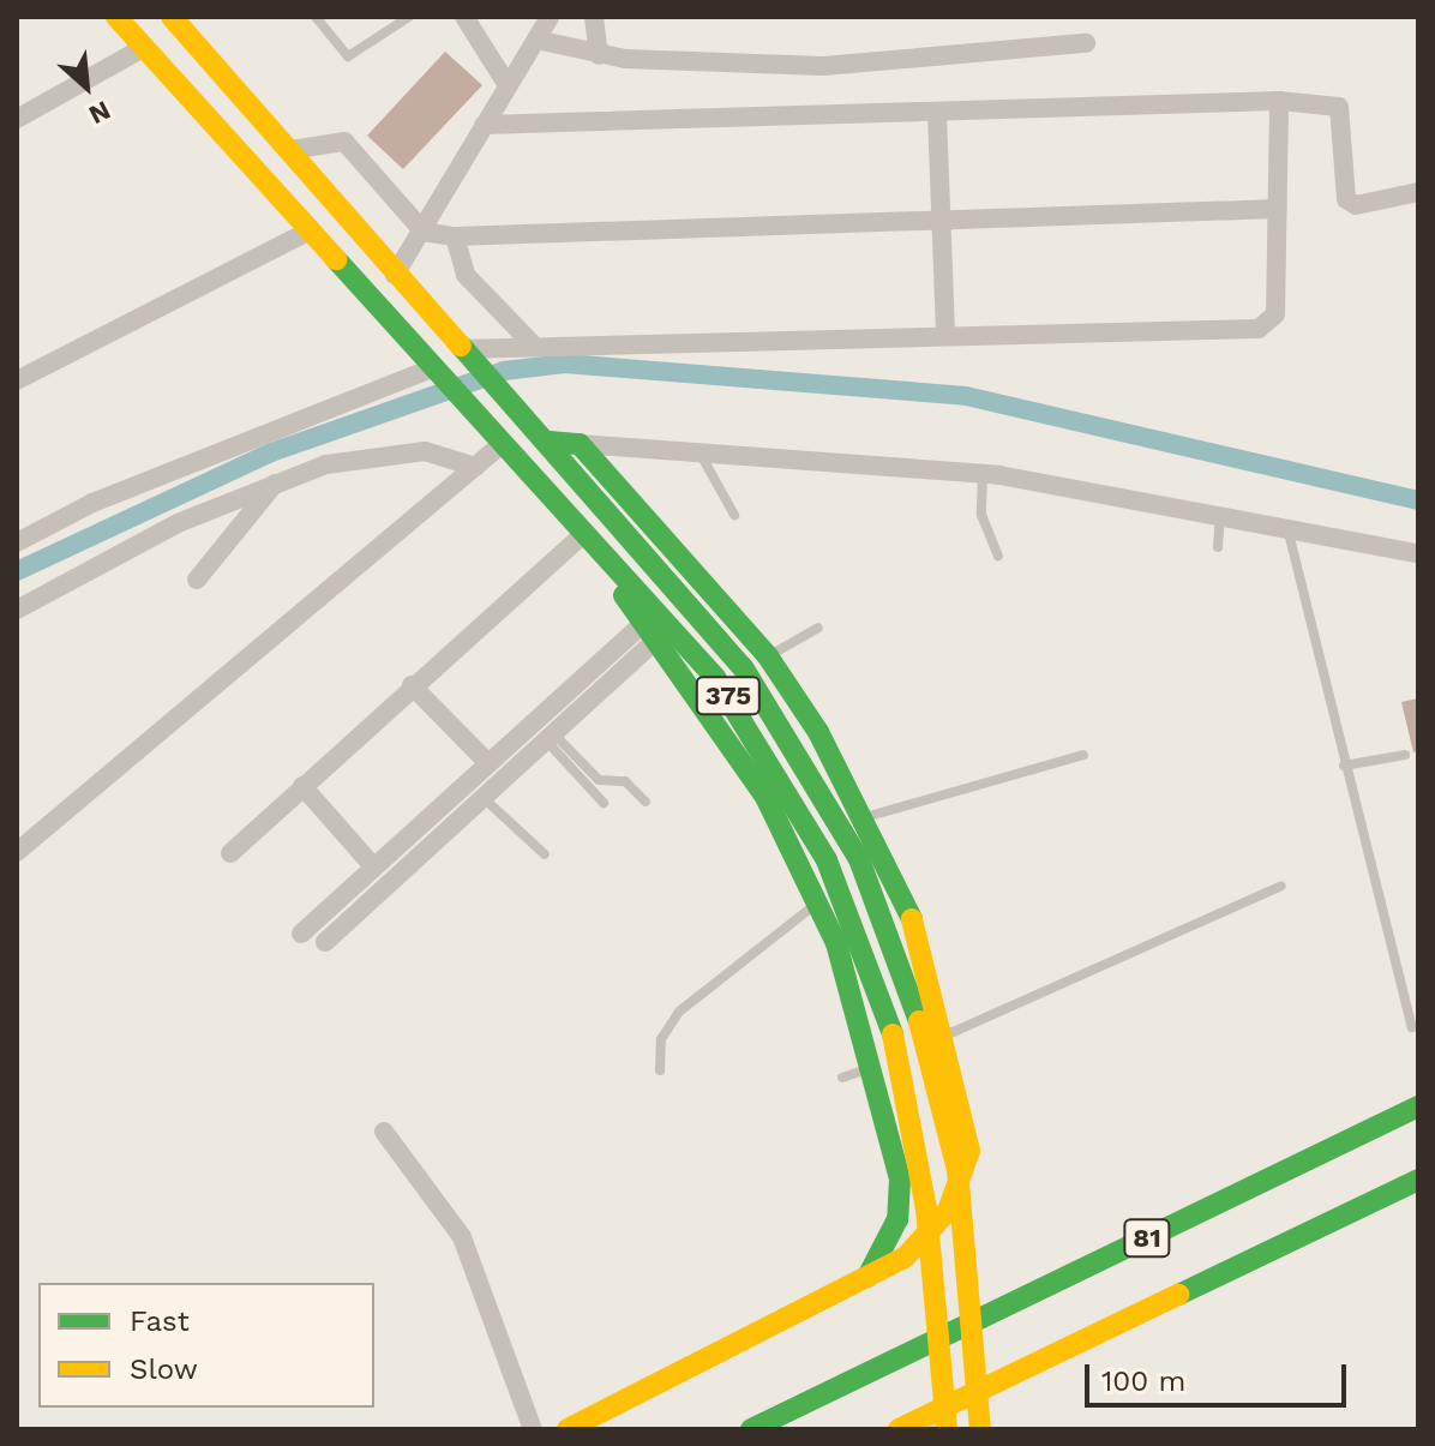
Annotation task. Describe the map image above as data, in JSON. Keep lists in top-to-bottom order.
{
  "streets": {
    "main road": ["375", "81"]
  },
  "legend": ["Fast", "Slow"],
  "scale_bar": "100 m",
  "north": "bottom right"
}
